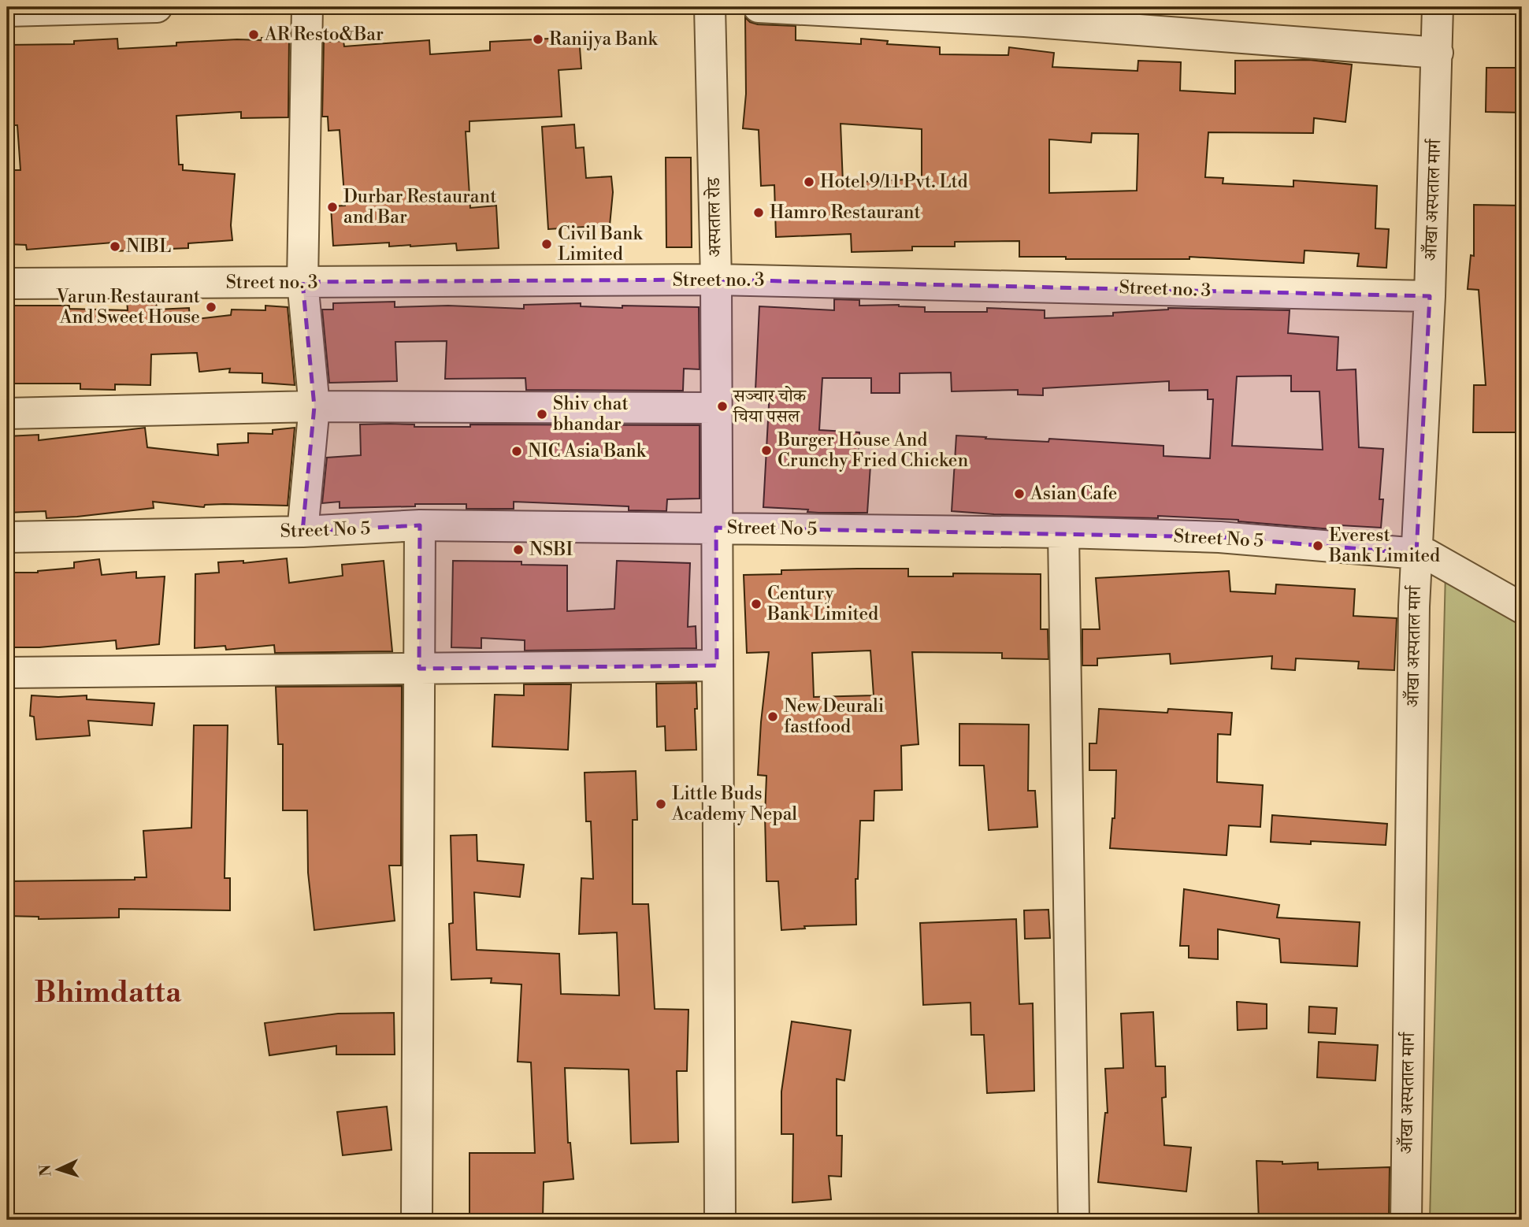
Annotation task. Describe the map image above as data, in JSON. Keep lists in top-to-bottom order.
{
  "streets": {
    "street": [
      "आँखा अस्पताल मार्ग",
      "अस्पताल रोड",
      "Street no. 3",
      "Street No 5"
    ]
  },
  "crossings": [
    ["आँखा अस्पताल मार्ग", "Street no. 3"],
    ["आँखा अस्पताल मार्ग", "Street No 5"],
    ["अस्पताल रोड", "Street no. 3"],
    ["अस्पताल रोड", "Street No 5"]
  ],
  "districts": ["Bhimdatta"],
  "places": [
    "AR Resto&Bar",
    "Ranijya Bank",
    "Hotel 9/11 Pvt. Ltd",
    "Durbar Restaurant and Bar",
    "Hamro Restaurant",
    "Civil Bank Limited",
    "NIBL",
    "Varun Restaurant And Sweet House",
    "सञ्चार चोक चिया पसल",
    "Shiv chat bhandar",
    "Burger House And Crunchy Fried Chicken",
    "NIC Asia Bank",
    "Asian Cafe",
    "Everest Bank Limited",
    "NSBI",
    "Century Bank Limited",
    "New Deurali fastfood",
    "Little Buds Academy Nepal"
  ],
  "north": "left"
}
